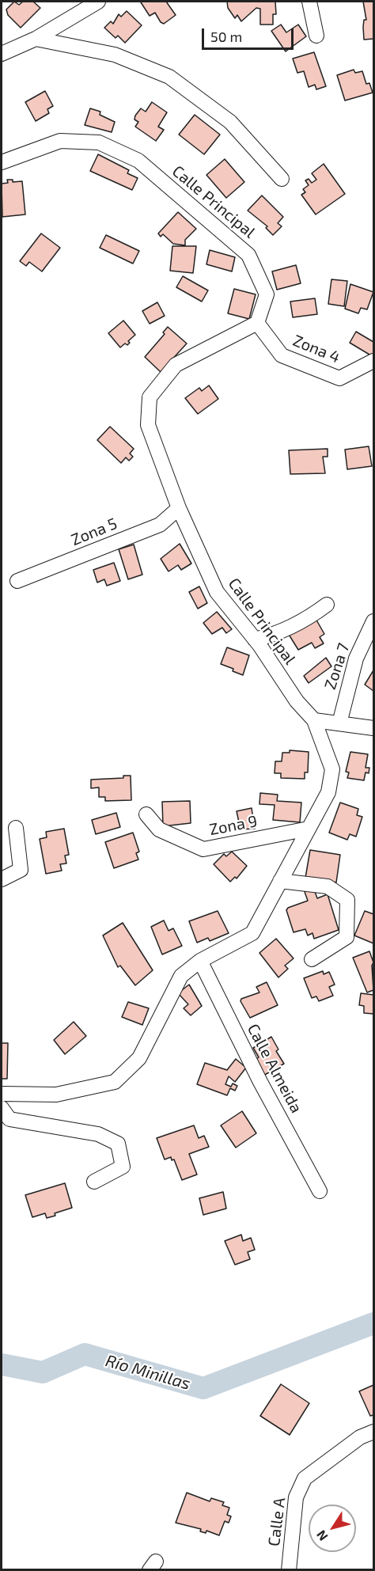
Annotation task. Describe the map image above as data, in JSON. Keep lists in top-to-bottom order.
{
  "streets": {
    "street": [
      "Calle Principal",
      "Zona 4",
      "Zona 5",
      "Zona 7",
      "Zona 9",
      "Calle Almeida",
      "Calle A"
    ]
  },
  "crossings": [
    ["Calle Principal", "Zona 4"],
    ["Calle Principal", "Zona 5"],
    ["Calle Principal", "Zona 9"],
    ["Calle Principal", "Calle Almeida"]
  ],
  "water": ["Río Minillas"],
  "scale_bar": "50 m",
  "north": "bottom left"
}
